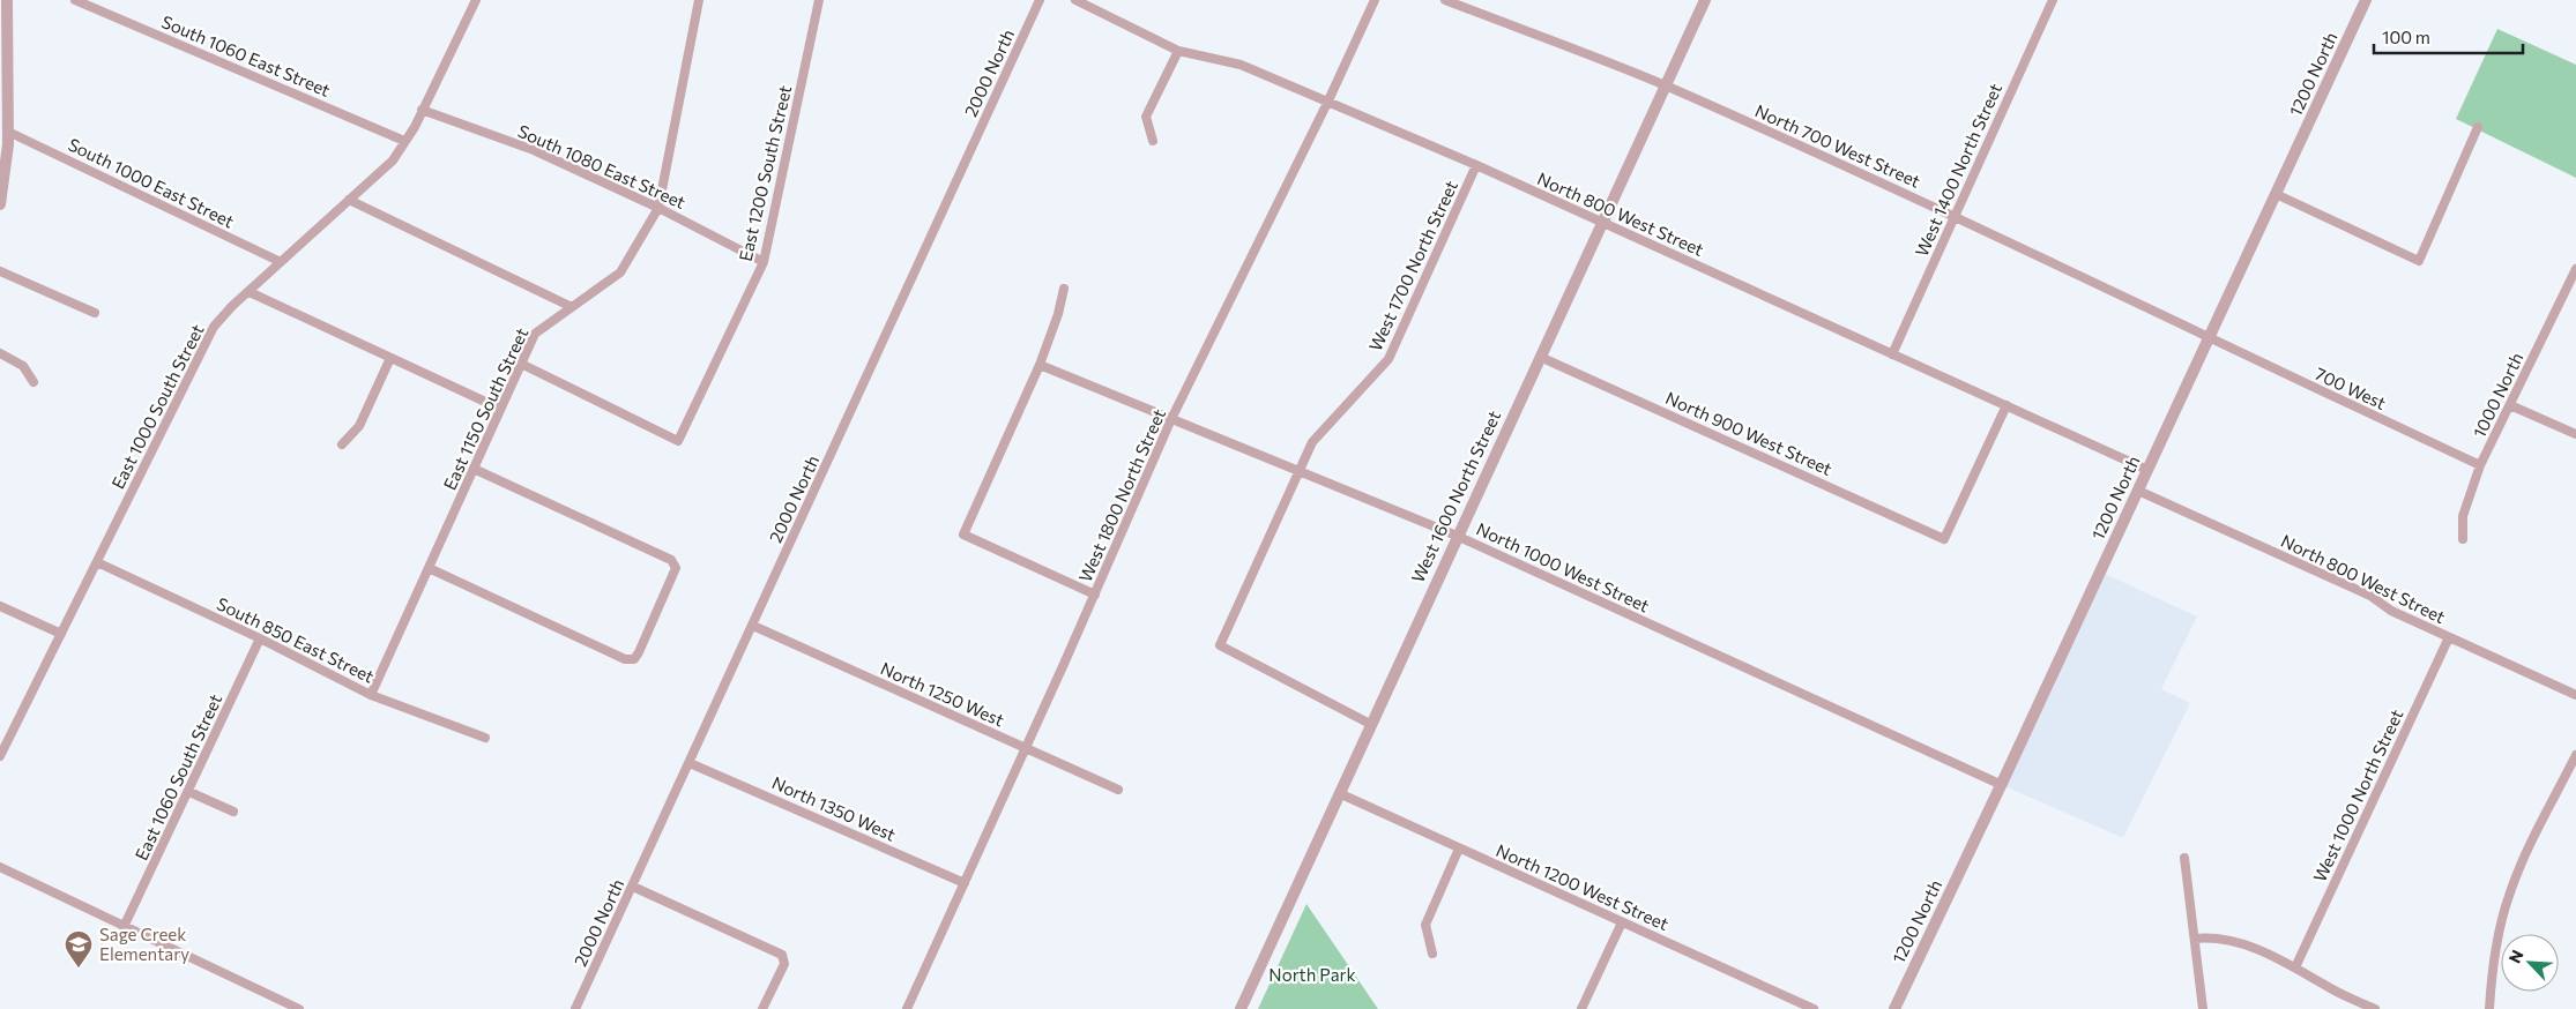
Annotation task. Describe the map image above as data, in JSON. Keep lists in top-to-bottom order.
{
  "streets": {
    "street": [
      "South 1060 East Street",
      "2000 North",
      "1200 North",
      "North 700 West Street",
      "South 1080 East Street",
      "West 1400 North Street",
      "East 1200 South Street",
      "South 1000 East Street",
      "North 800 West Street",
      "West 1700 North Street",
      "700 West",
      "1000 North",
      "East 1000 South Street",
      "East 1150 South Street",
      "North 900 West Street",
      "West 1800 North Street",
      "West 1600 North Street",
      "North 1000 West Street",
      "South 850 East Street",
      "North 1250 West",
      "East 1060 South Street",
      "West 1000 North Street",
      "North 1350 West",
      "North 1200 West Street"
    ]
  },
  "crossings": [
    ["South 1060 East Street", "East 1000 South Street"],
    ["2000 North", "North 1250 West"],
    ["2000 North", "North 1350 West"],
    ["1200 North", "North 700 West Street"],
    ["1200 North", "North 800 West Street"],
    ["1200 North", "700 West"],
    ["1200 North", "North 1000 West Street"],
    ["North 700 West Street", "West 1400 North Street"],
    ["North 700 West Street", "700 West"],
    ["North 700 West Street", "West 1600 North Street"],
    ["South 1080 East Street", "East 1200 South Street"],
    ["South 1080 East Street", "East 1000 South Street"],
    ["South 1080 East Street", "East 1150 South Street"],
    ["West 1400 North Street", "North 800 West Street"],
    ["East 1200 South Street", "East 1150 South Street"],
    ["South 1000 East Street", "East 1000 South Street"],
    ["North 800 West Street", "West 1700 North Street"],
    ["North 800 West Street", "North 900 West Street"],
    ["North 800 West Street", "West 1800 North Street"],
    ["North 800 West Street", "West 1600 North Street"],
    ["North 800 West Street", "West 1000 North Street"],
    ["West 1700 North Street", "West 1600 North Street"],
    ["West 1700 North Street", "North 1000 West Street"],
    ["700 West", "1000 North"],
    ["East 1000 South Street", "South 850 East Street"],
    ["East 1150 South Street", "South 850 East Street"],
    ["North 900 West Street", "West 1600 North Street"],
    ["West 1800 North Street", "North 1000 West Street"],
    ["West 1800 North Street", "North 1250 West"],
    ["West 1800 North Street", "North 1350 West"],
    ["West 1600 North Street", "North 1000 West Street"],
    ["West 1600 North Street", "North 1200 West Street"],
    ["South 850 East Street", "East 1060 South Street"]
  ],
  "parks": ["North Park"],
  "places": {
    "school or university": ["Sage Creek Elementary"]
  },
  "scale_bar": "100 m",
  "north": "top left"
}
